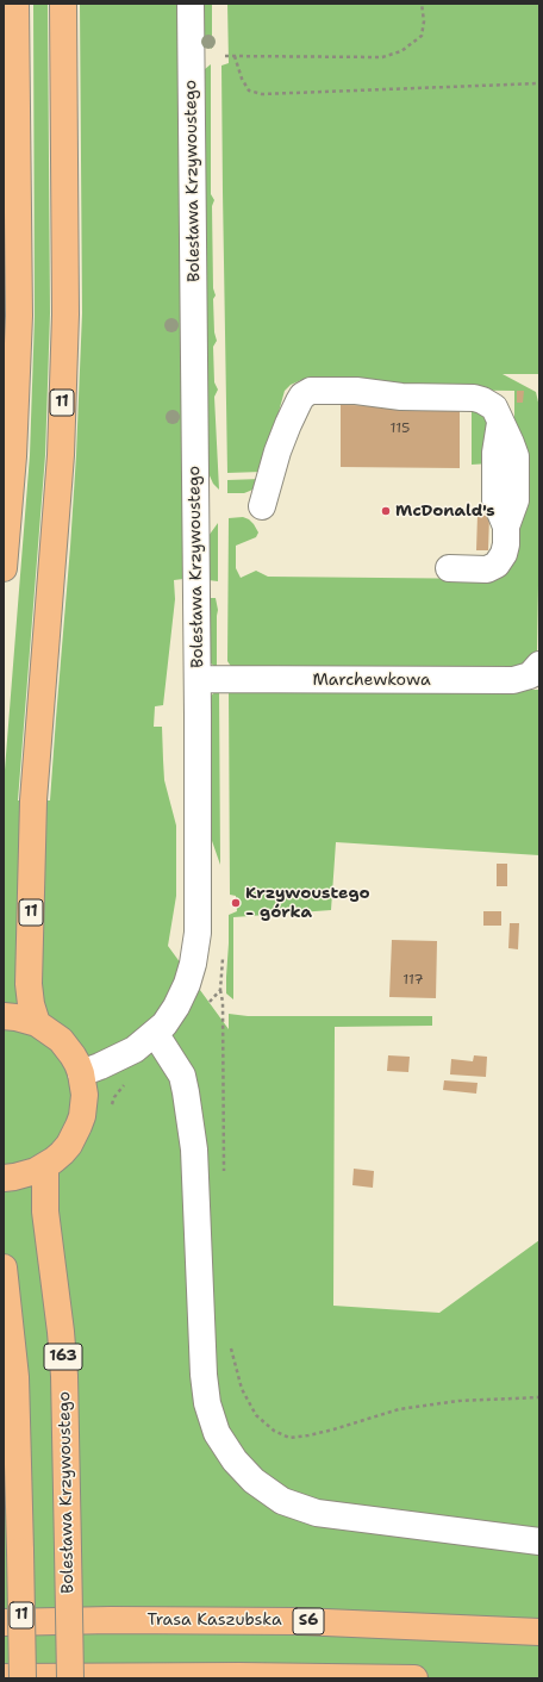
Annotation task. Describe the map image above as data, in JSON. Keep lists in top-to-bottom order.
{
  "streets": {
    "main road": [
      "Bolesława Krzywoustego",
      "11",
      "163",
      "Trasa Kaszubska",
      "S6"
    ],
    "street": ["Marchewkowa"]
  },
  "crossings": [
    ["Bolesława Krzywoustego", "Marchewkowa"],
    ["11", "Trasa Kaszubska"]
  ],
  "places": ["McDonald's", "Krzywoustego - górka"],
  "house_numbers": ["115", "117"]
}
